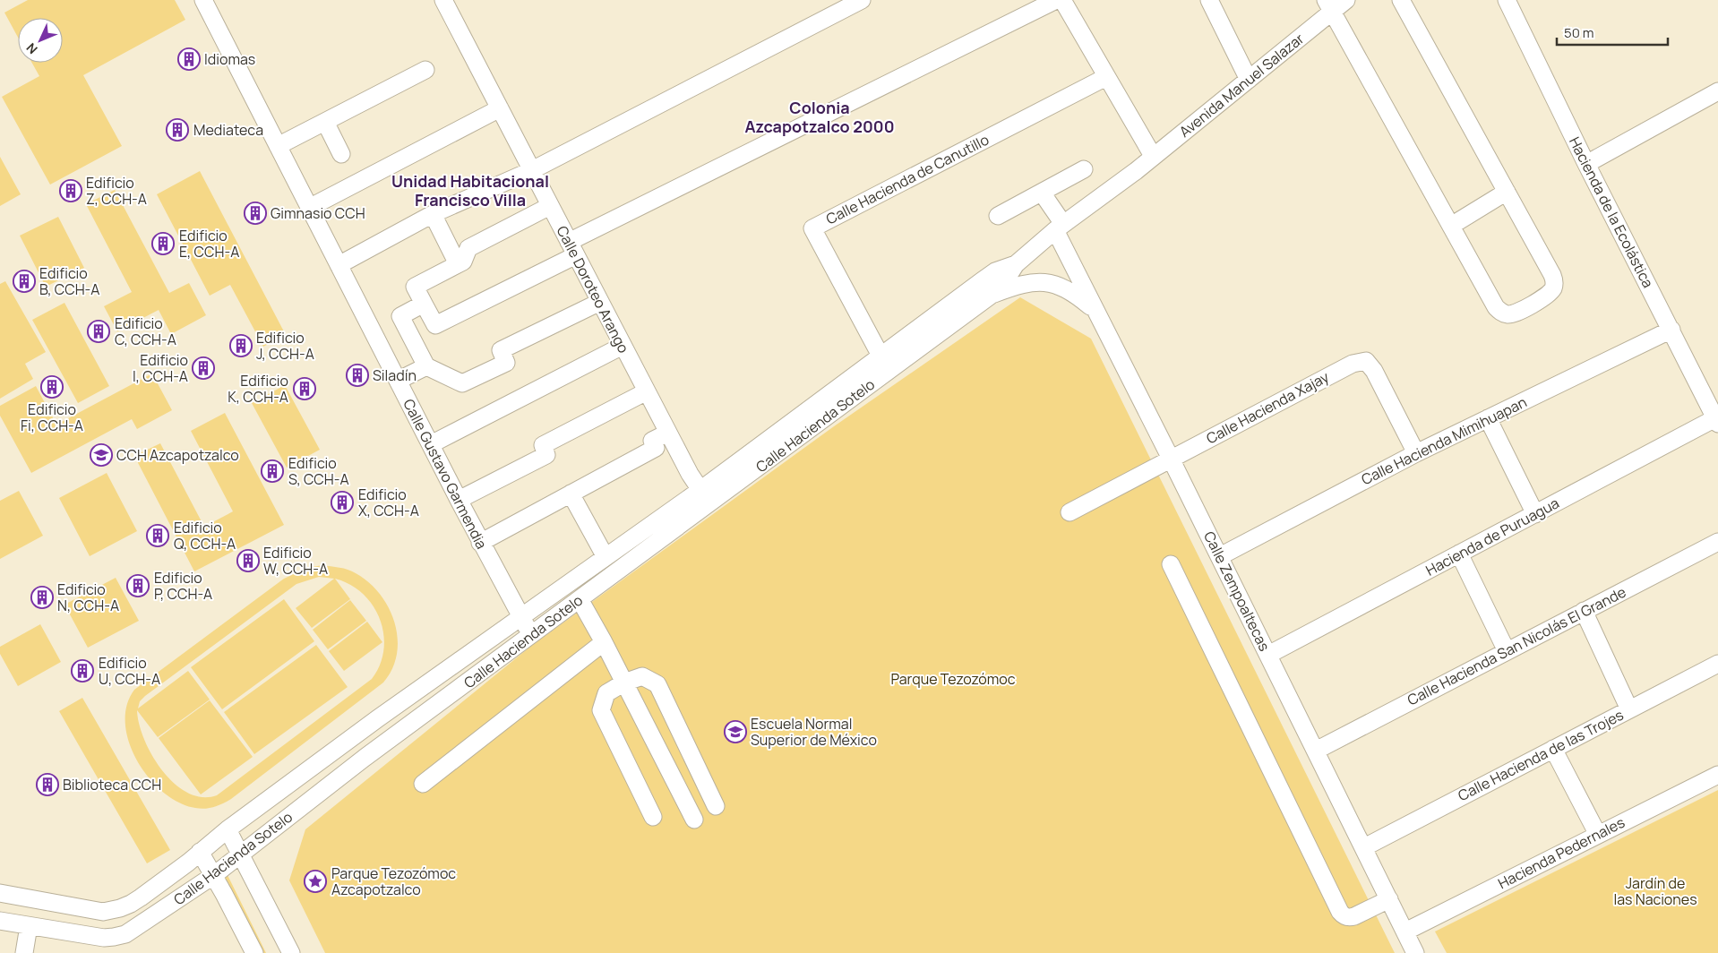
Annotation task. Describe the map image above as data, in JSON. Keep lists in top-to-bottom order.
{
  "streets": {
    "street": [
      "Avenida Manuel Salazar",
      "Calle Hacienda de Canutillo",
      "Hacienda de la Ecolástica",
      "Calle Doroteo Arango",
      "Calle Hacienda Xajay",
      "Calle Hacienda Sotelo",
      "Calle Hacienda Mimihuapan",
      "Calle Gustavo Garmendia",
      "Hacienda de Puruagua",
      "Calle Zempoaltecas",
      "Calle Hacienda San Nicolás El Grande",
      "Calle Hacienda de las Trojes",
      "Hacienda Pedernales"
    ]
  },
  "crossings": [
    ["Avenida Manuel Salazar", "Calle Hacienda Sotelo"],
    ["Calle Hacienda de Canutillo", "Calle Hacienda Sotelo"],
    ["Hacienda de la Ecolástica", "Calle Hacienda Mimihuapan"],
    ["Hacienda de la Ecolástica", "Hacienda de Puruagua"],
    ["Calle Doroteo Arango", "Calle Hacienda Sotelo"],
    ["Calle Hacienda Xajay", "Calle Hacienda Mimihuapan"],
    ["Calle Hacienda Xajay", "Calle Zempoaltecas"],
    ["Calle Hacienda Sotelo", "Calle Gustavo Garmendia"],
    ["Calle Hacienda Sotelo", "Calle Zempoaltecas"],
    ["Calle Hacienda Mimihuapan", "Calle Zempoaltecas"],
    ["Hacienda de Puruagua", "Calle Zempoaltecas"],
    ["Calle Zempoaltecas", "Calle Hacienda San Nicolás El Grande"],
    ["Calle Zempoaltecas", "Calle Hacienda de las Trojes"],
    ["Calle Zempoaltecas", "Hacienda Pedernales"]
  ],
  "districts": ["Colonia Azcapotzalco 2000", "Unidad Habitacional Francisco Villa"],
  "parks": ["Parque Tezozómoc", "Jardín de las Naciones"],
  "places": {
    "building": [
      "Idiomas",
      "Mediateca",
      "Edificio Z, CCH-A",
      "Gimnasio CCH",
      "Edificio E, CCH-A",
      "Edificio B, CCH-A",
      "Edificio C, CCH-A",
      "Edificio J, CCH-A",
      "Edificio I, CCH-A",
      "Siladín",
      "Edificio Fi, CCH-A",
      "Edificio K, CCH-A",
      "Edificio S, CCH-A",
      "Edificio X, CCH-A",
      "Edificio Q, CCH-A",
      "Edificio W, CCH-A",
      "Edificio P, CCH-A",
      "Edificio N, CCH-A",
      "Edificio U, CCH-A",
      "Biblioteca CCH"
    ],
    "school or university": ["CCH Azcapotzalco", "Escuela Normal Superior de México"],
    "place": ["Parque Tezozómoc Azcapotzalco"]
  },
  "scale_bar": "50 m",
  "north": "bottom left"
}
